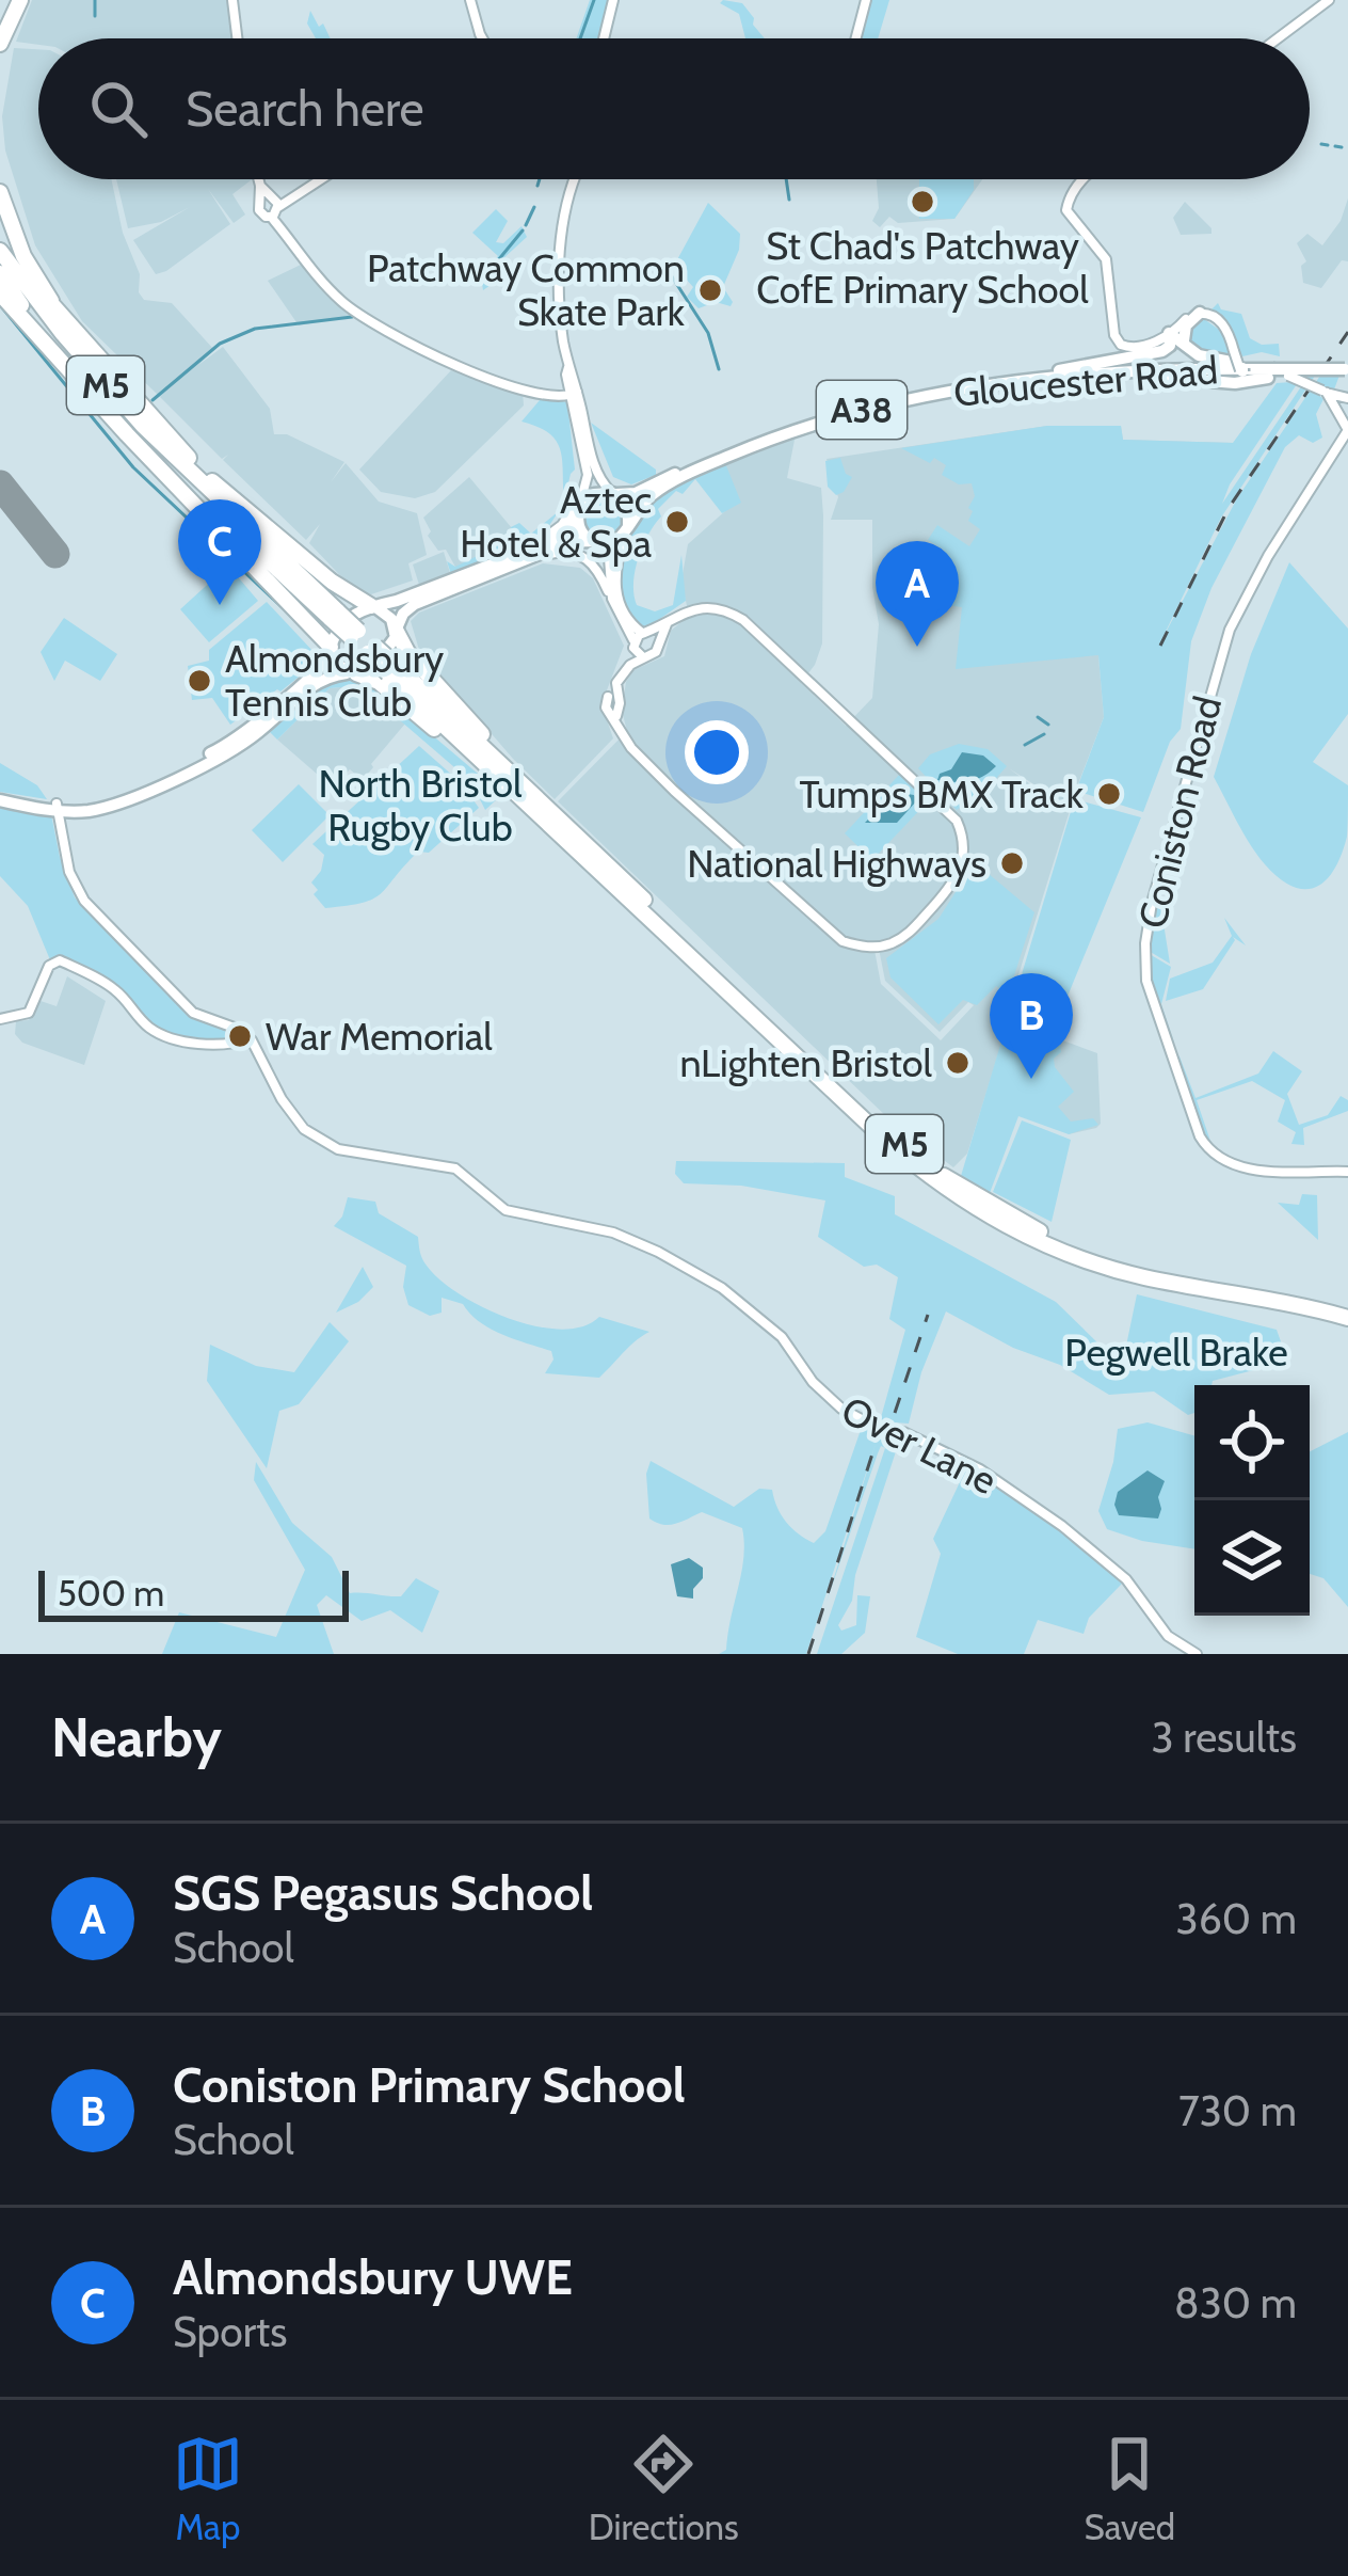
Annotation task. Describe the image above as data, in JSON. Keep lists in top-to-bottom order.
{
  "streets": {
    "highway": ["M5"],
    "main road": ["Gloucester Road", "A38"],
    "street": ["Coniston Road", "Over Lane"]
  },
  "parks": ["North Bristol Rugby Club", "Pegwell Brake"],
  "places": [
    "St Chad's Patchway CofE Primary School",
    "Patchway Common Skate Park",
    "Aztec Hotel & Spa",
    "Almondsbury Tennis Club",
    "Tumps BMX Track",
    "National Highways",
    "War Memorial",
    "nLighten Bristol"
  ],
  "scale_bar": "500 m",
  "page": {
    "search": "Search here",
    "pins": ["C", "A", "B"],
    "scale": "500 m",
    "heading": ["Nearby", "3 results"],
    "list": [
      {
        "mark": "A",
        "name": "SGS Pegasus School",
        "note": "School",
        "value": "360 m"
      },
      {
        "mark": "B",
        "name": "Coniston Primary School",
        "note": "School",
        "value": "730 m"
      },
      {
        "mark": "C",
        "name": "Almondsbury UWE",
        "note": "Sports",
        "value": "830 m"
      }
    ],
    "nav": ["Map", "Directions", "Saved"]
  }
}
